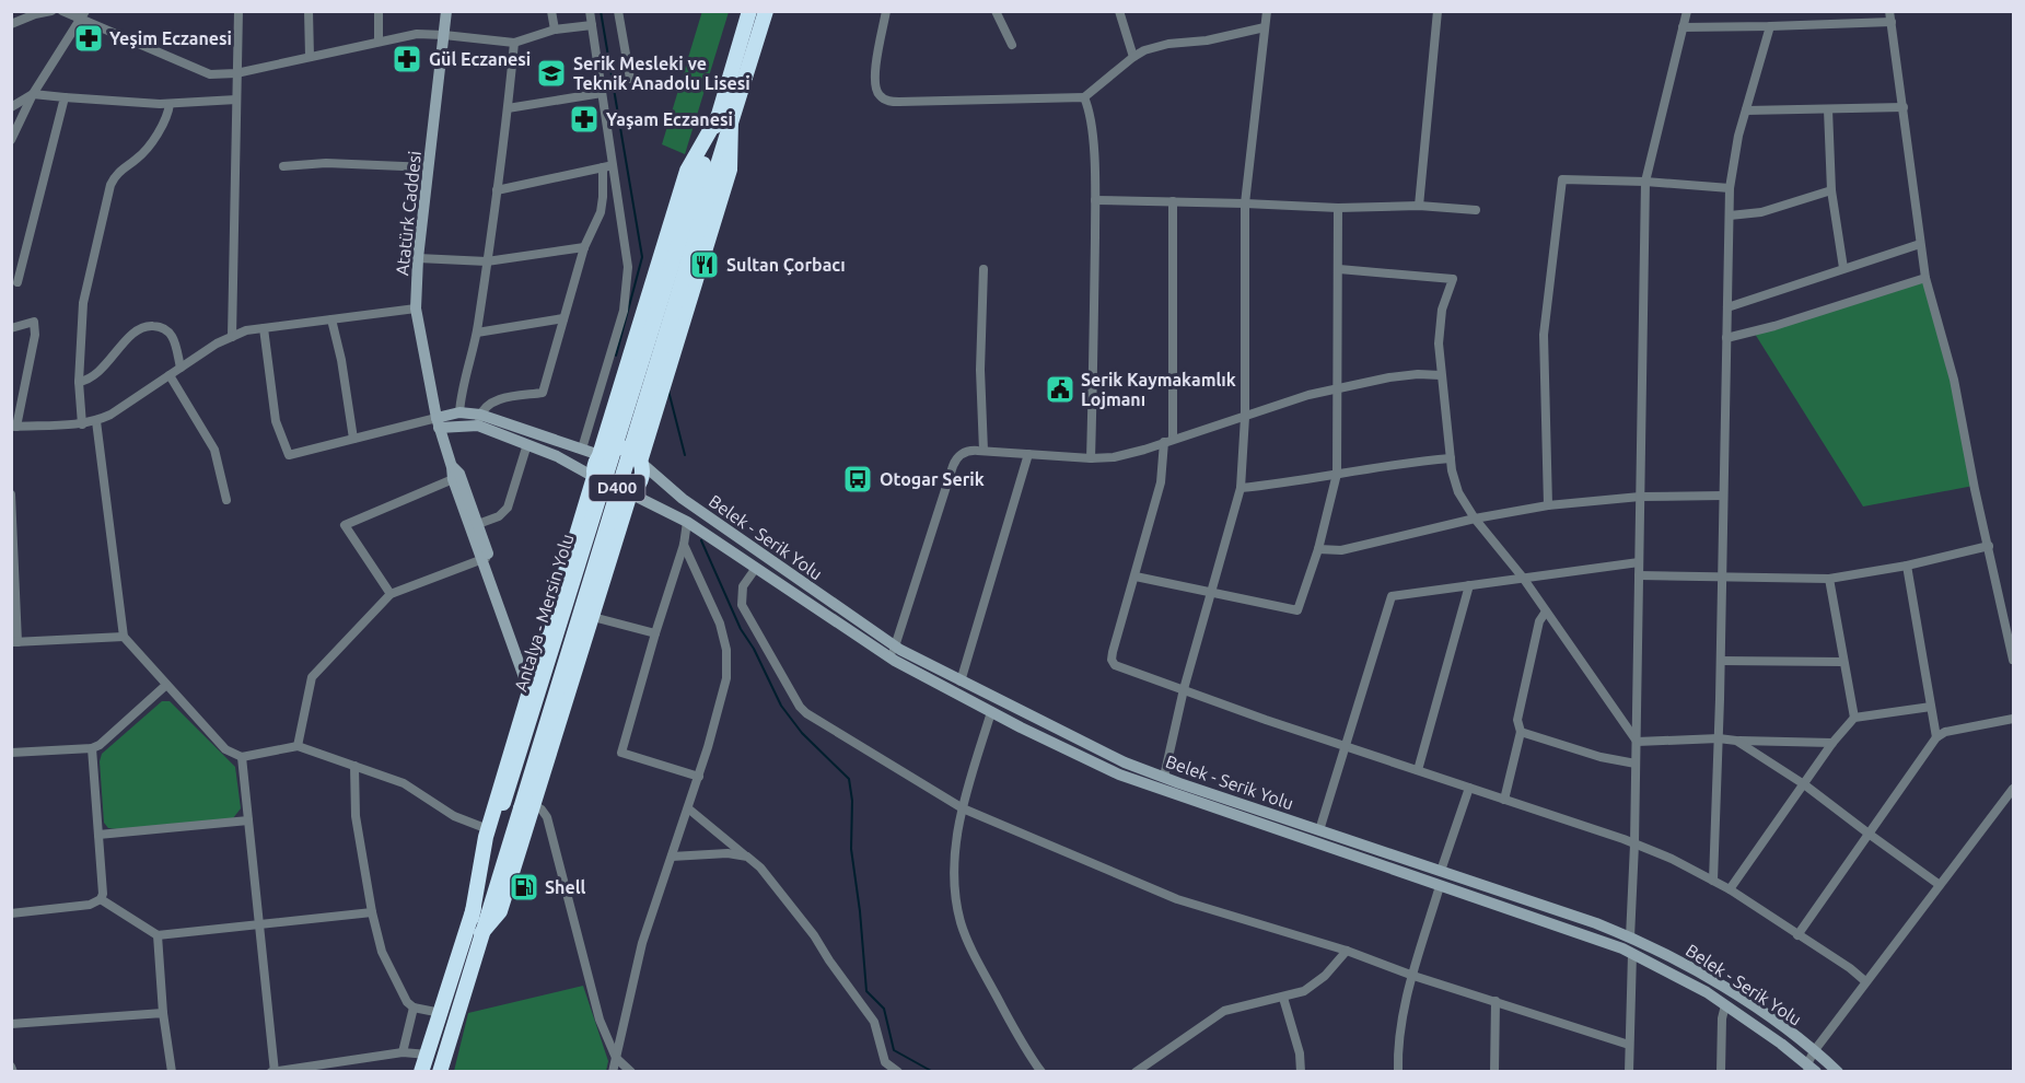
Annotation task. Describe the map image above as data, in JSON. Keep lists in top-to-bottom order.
{
  "streets": {
    "highway": ["D400", "Antalya - Mersin Yolu"],
    "main road": ["Atatürk Caddesi", "Belek - Serik Yolu"]
  },
  "crossings": [
    ["D400", "Antalya - Mersin Yolu"]
  ],
  "places": {
    "pharmacy": ["Yeşim Eczanesi", "Gül Eczanesi", "Yaşam Eczanesi"],
    "school or university": ["Serik Mesleki ve Teknik Anadolu Lisesi"],
    "restaurant": ["Sultan Çorbacı"],
    "public building": ["Serik Kaymakamlık Lojmanı"],
    "bus stop": ["Otogar Serik"],
    "fuel station": ["Shell"]
  }
}
